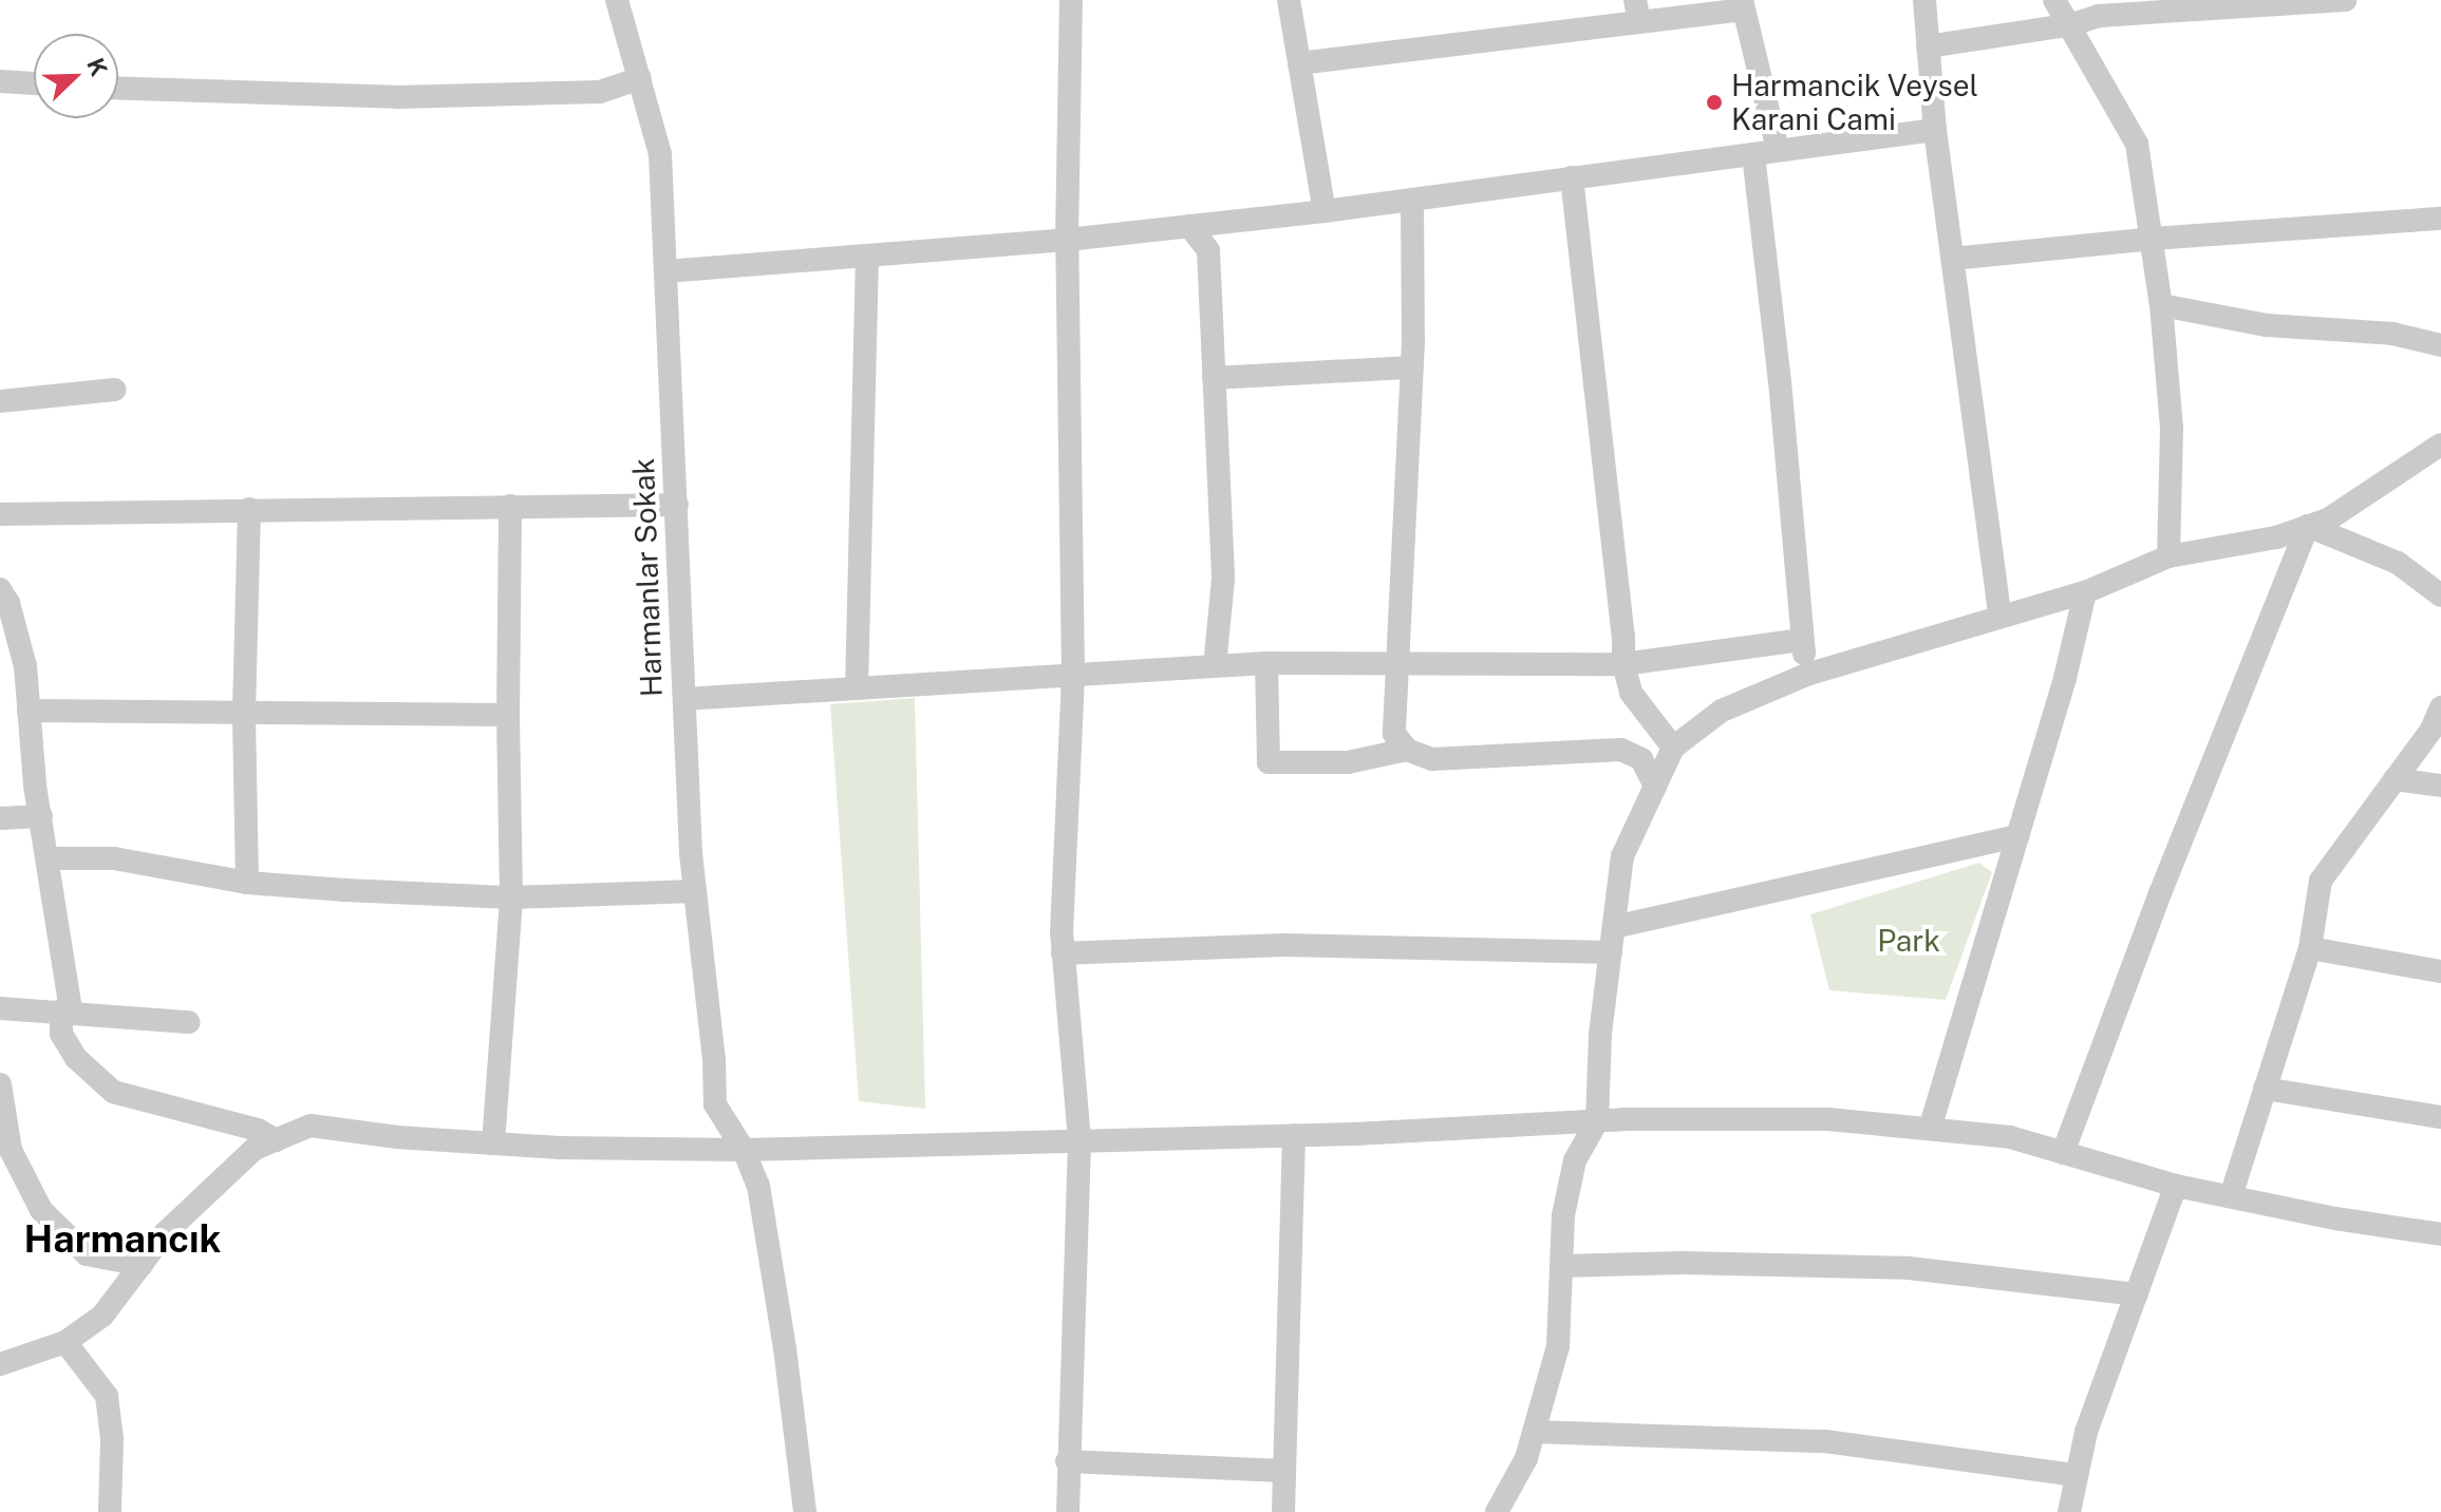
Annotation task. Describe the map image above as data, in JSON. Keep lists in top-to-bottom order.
{
  "streets": {
    "street": ["Harmanlar Sokak"]
  },
  "districts": ["Harmancık"],
  "parks": ["Park"],
  "places": ["Harmancik Veysel Karani Cami"],
  "north": "top right"
}
